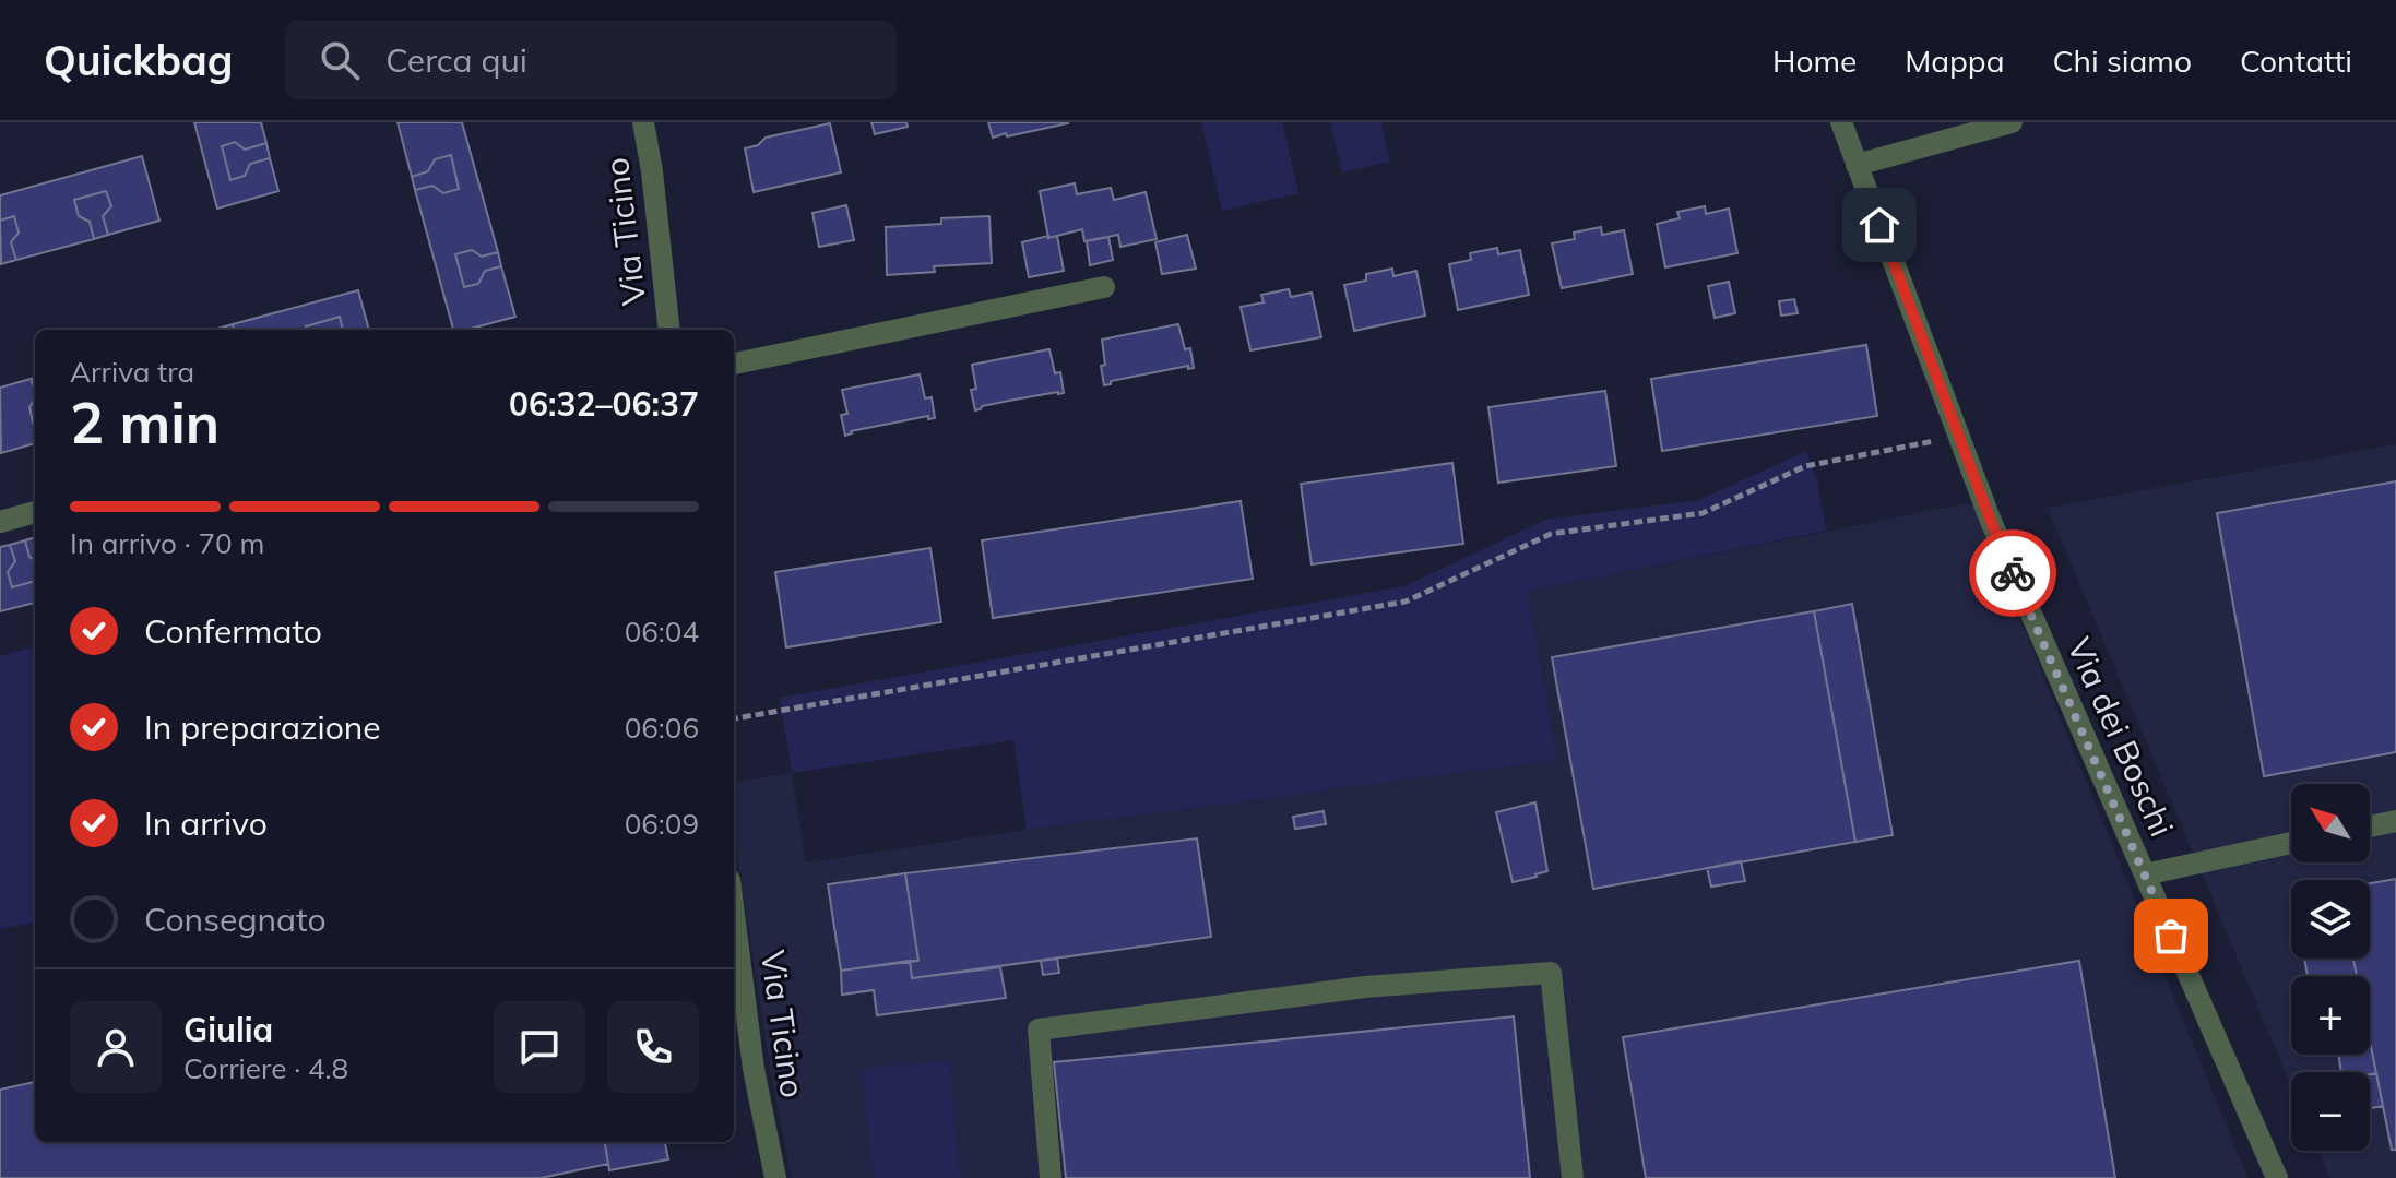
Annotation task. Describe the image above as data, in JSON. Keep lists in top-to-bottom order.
{
  "streets": {
    "street": ["Via Ticino", "Via dei Boschi"]
  },
  "north": "top left",
  "page": {
    "header": "Quickbag",
    "search": "Cerca qui",
    "nav": [
      "Home",
      "Mappa",
      "Chi siamo",
      "Contatti"
    ],
    "heading": ["2 min", "Arriva tra", "06:32–06:37"],
    "panel": ["Giulia", "Corriere · 4.8"],
    "bar": "In arrivo · 70 m",
    "list": [
      ["Confermato", "06:04"],
      ["In preparazione", "06:06"],
      ["In arrivo", "06:09"],
      "Consegnato"
    ],
    "map_buttons": ["+", "−"]
  }
}
